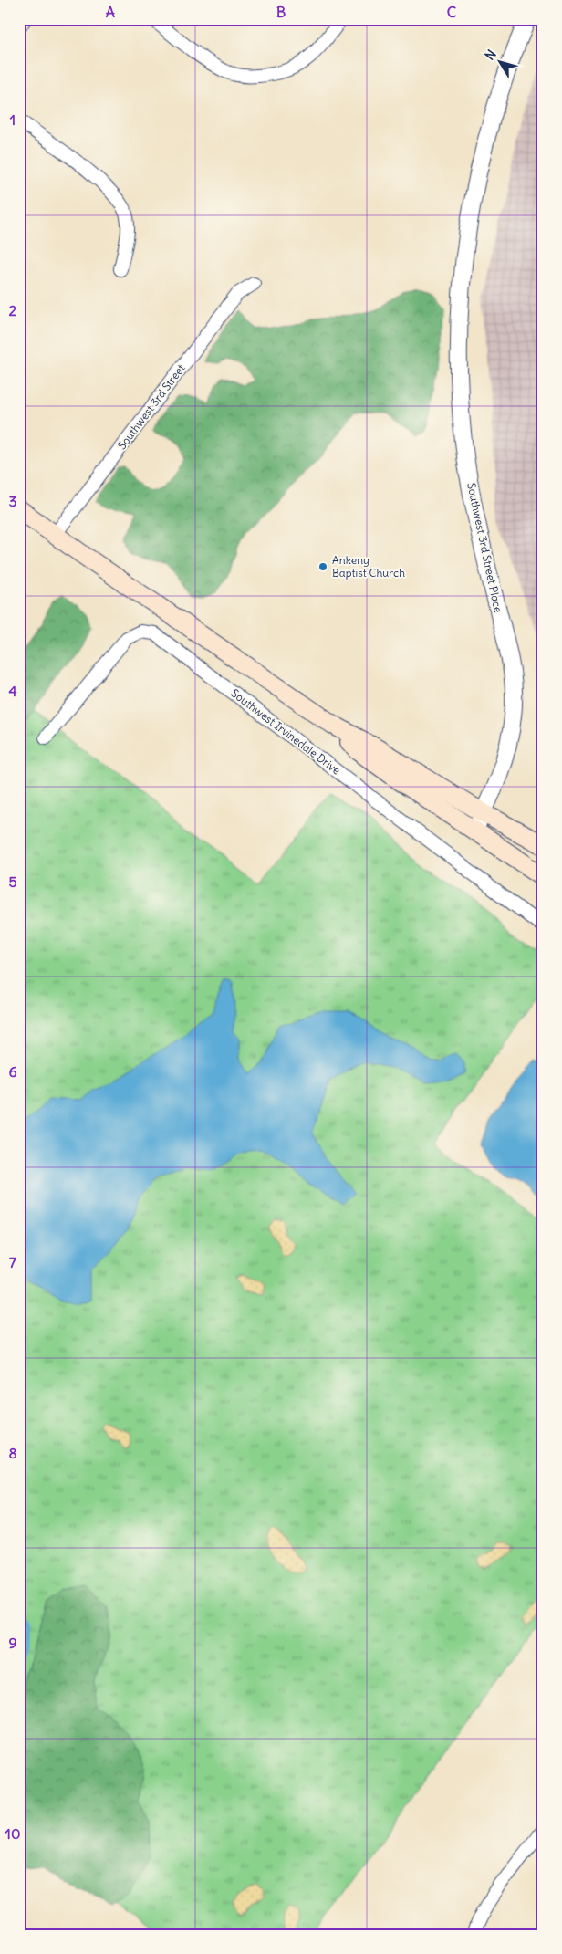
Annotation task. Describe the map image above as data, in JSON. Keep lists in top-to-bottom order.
{
  "streets": {
    "street": ["Southwest 3rd Street", "Southwest 3rd Street Place", "Southwest Irvinedale Drive"]
  },
  "places": ["Ankeny Baptist Church"],
  "north": "top left",
  "grid": {
    "columns": ["A", "B", "C"],
    "rows": [
      "1",
      "2",
      "3",
      "4",
      "5",
      "6",
      "7",
      "8",
      "9",
      "10"
    ]
  }
}
